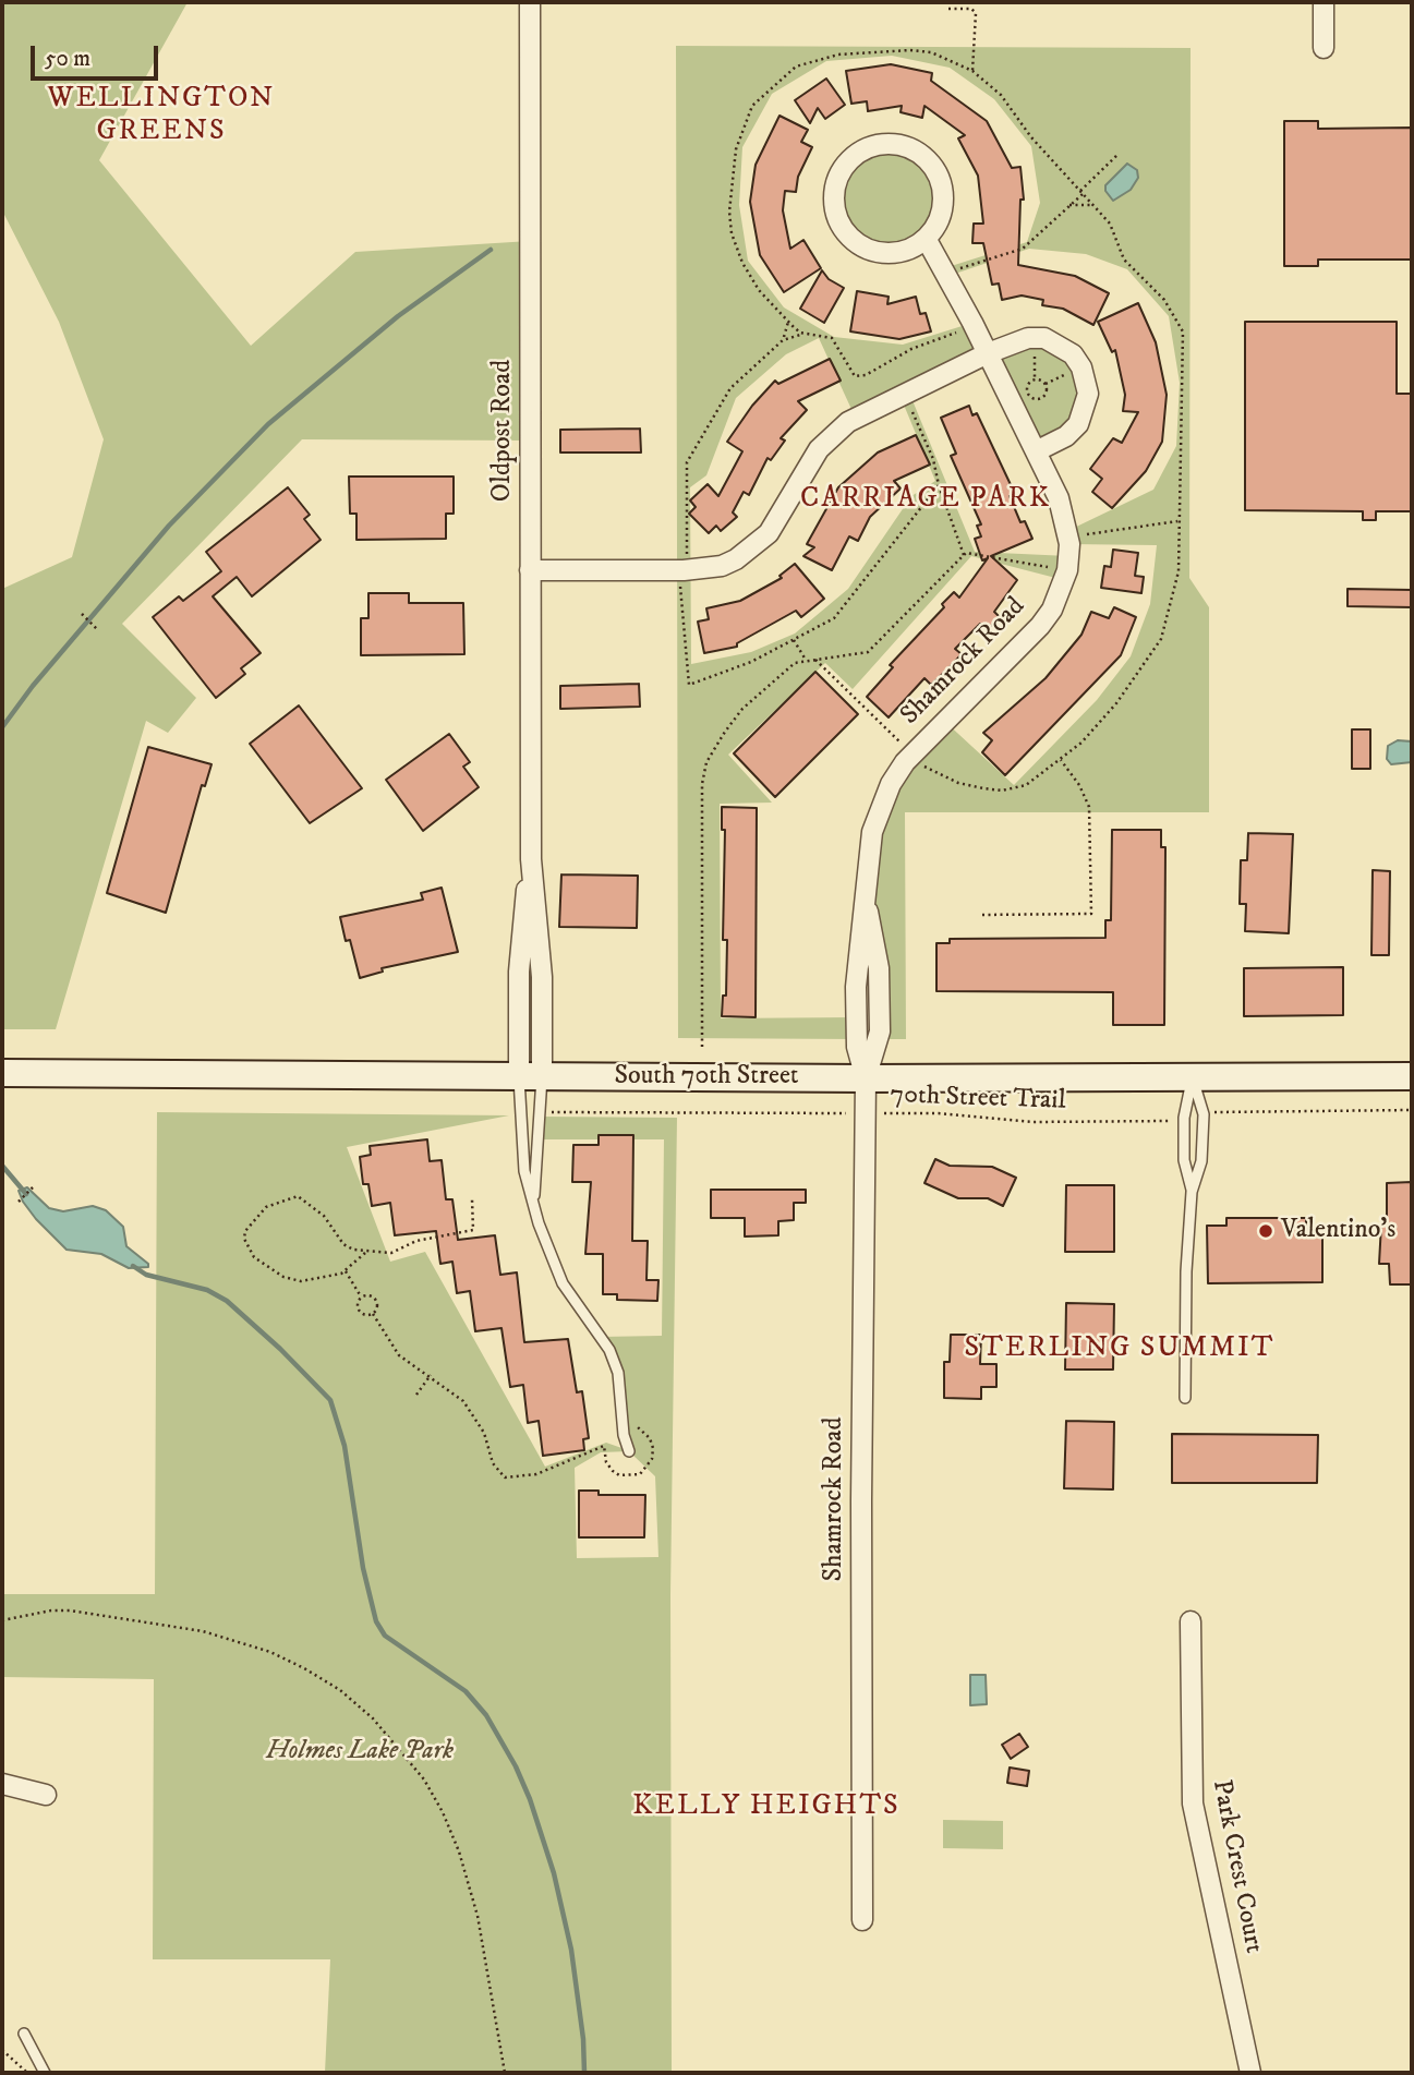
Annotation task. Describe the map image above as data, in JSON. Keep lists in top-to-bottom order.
{
  "streets": {
    "main road": ["South 70th Street"],
    "street": ["Oldpost Road", "Shamrock Road", "Park Crest Court"],
    "path": ["70th Street Trail"]
  },
  "crossings": [
    ["Oldpost Road", "South 70th Street"],
    ["Shamrock Road", "South 70th Street"],
    ["Shamrock Road", "70th Street Trail"]
  ],
  "districts": [
    "WELLINGTON GREENS",
    "CARRIAGE PARK",
    "STERLING SUMMIT",
    "KELLY HEIGHTS"
  ],
  "parks": ["Holmes Lake Park"],
  "places": ["Valentino's"],
  "scale_bar": "50 m"
}
